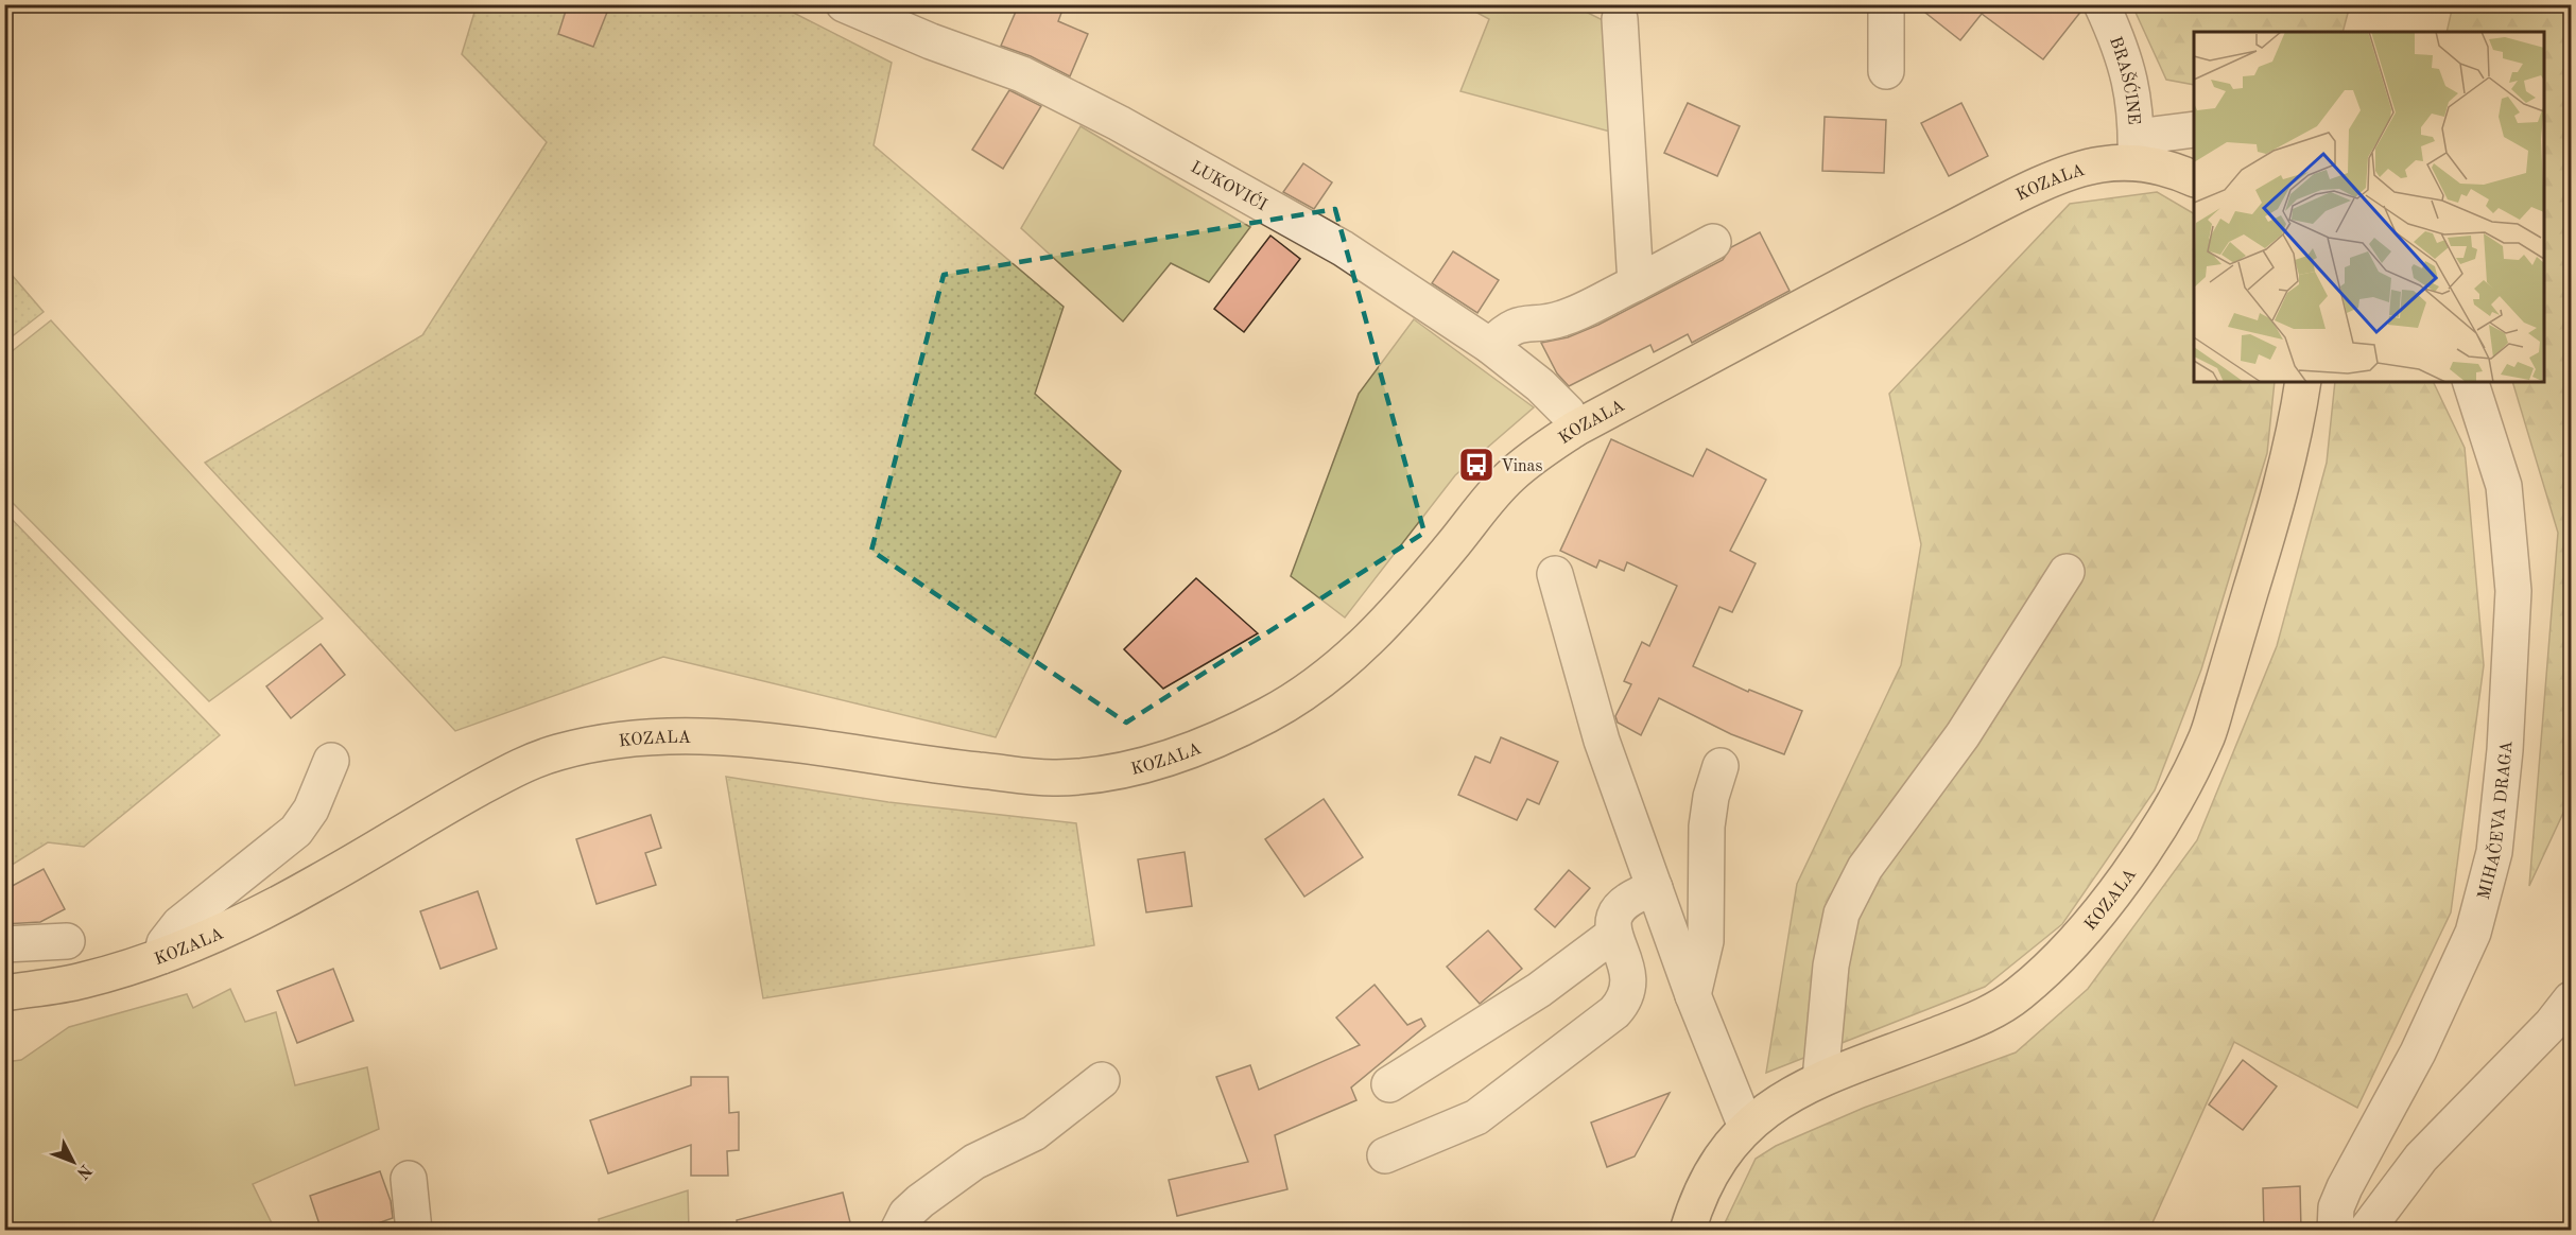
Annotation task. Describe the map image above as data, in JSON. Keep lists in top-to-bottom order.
{
  "streets": {
    "main road": ["KOZALA"],
    "street": ["BRAŠĆINE", "LUKOVIĆI", "MIHAČEVA DRAGA"]
  },
  "crossings": [
    ["BRAŠĆINE", "KOZALA"],
    ["KOZALA", "LUKOVIĆI"]
  ],
  "places": {
    "bus stop": ["Vinas"]
  },
  "north": "bottom right"
}
